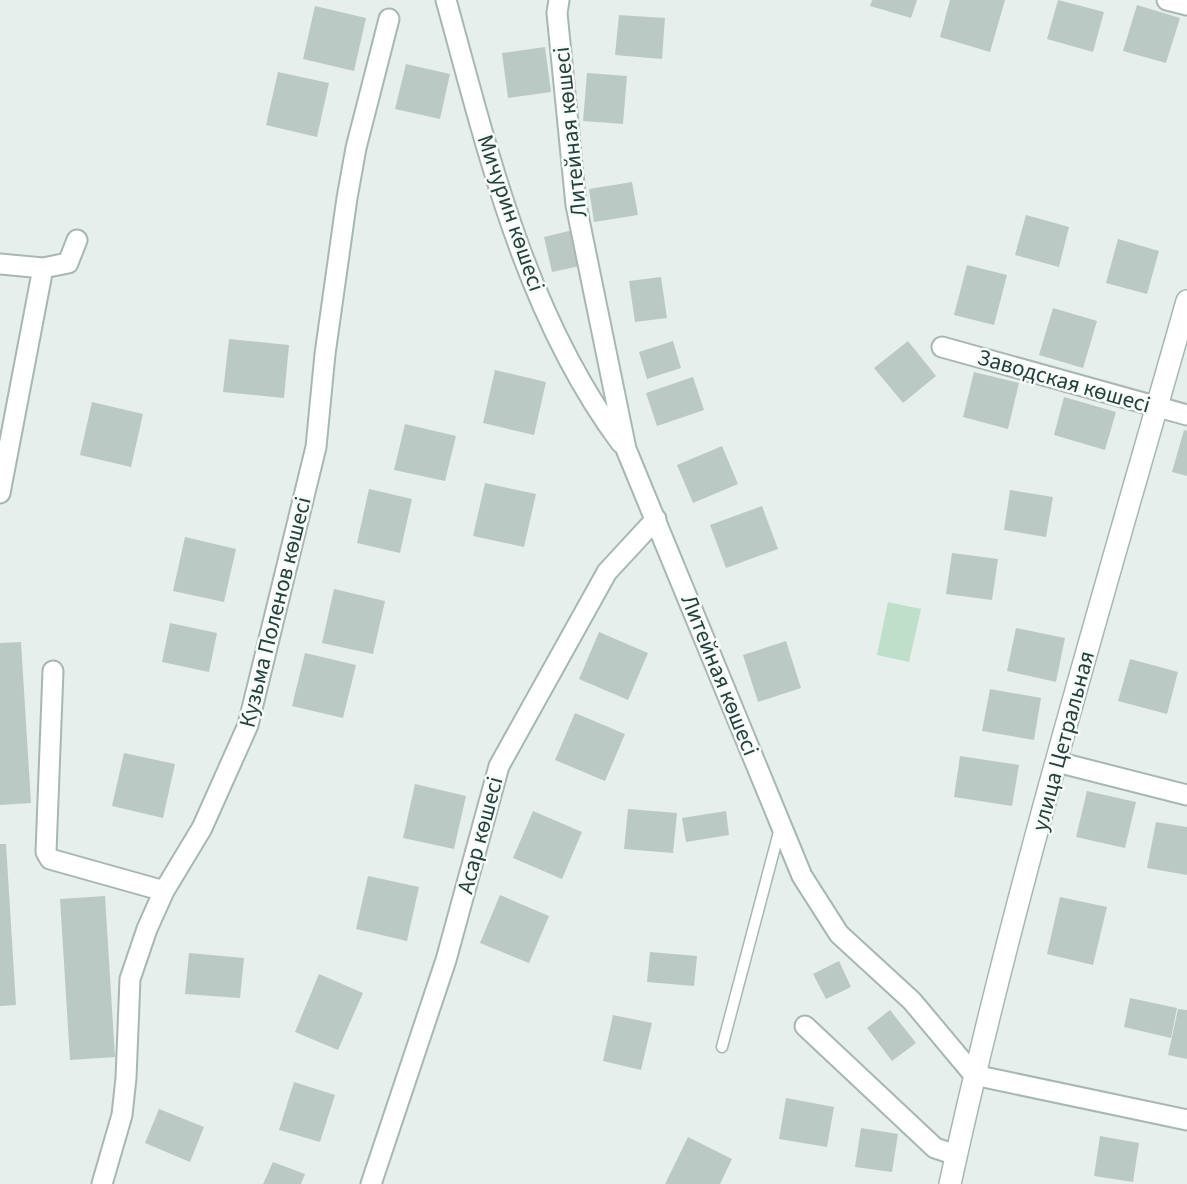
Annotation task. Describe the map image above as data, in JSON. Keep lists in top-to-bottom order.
{
  "streets": {
    "street": [
      "Литейная көшесі",
      "Мичурин көшесі",
      "Заводская көшесі",
      "Кузьма Поленов көшесі",
      "улица Цетральная",
      "Асар көшесі"
    ]
  },
  "crossings": [
    ["Литейная көшесі", "Мичурин көшесі"],
    ["Литейная көшесі", "улица Цетральная"],
    ["Литейная көшесі", "Асар көшесі"],
    ["Заводская көшесі", "улица Цетральная"]
  ]
}
